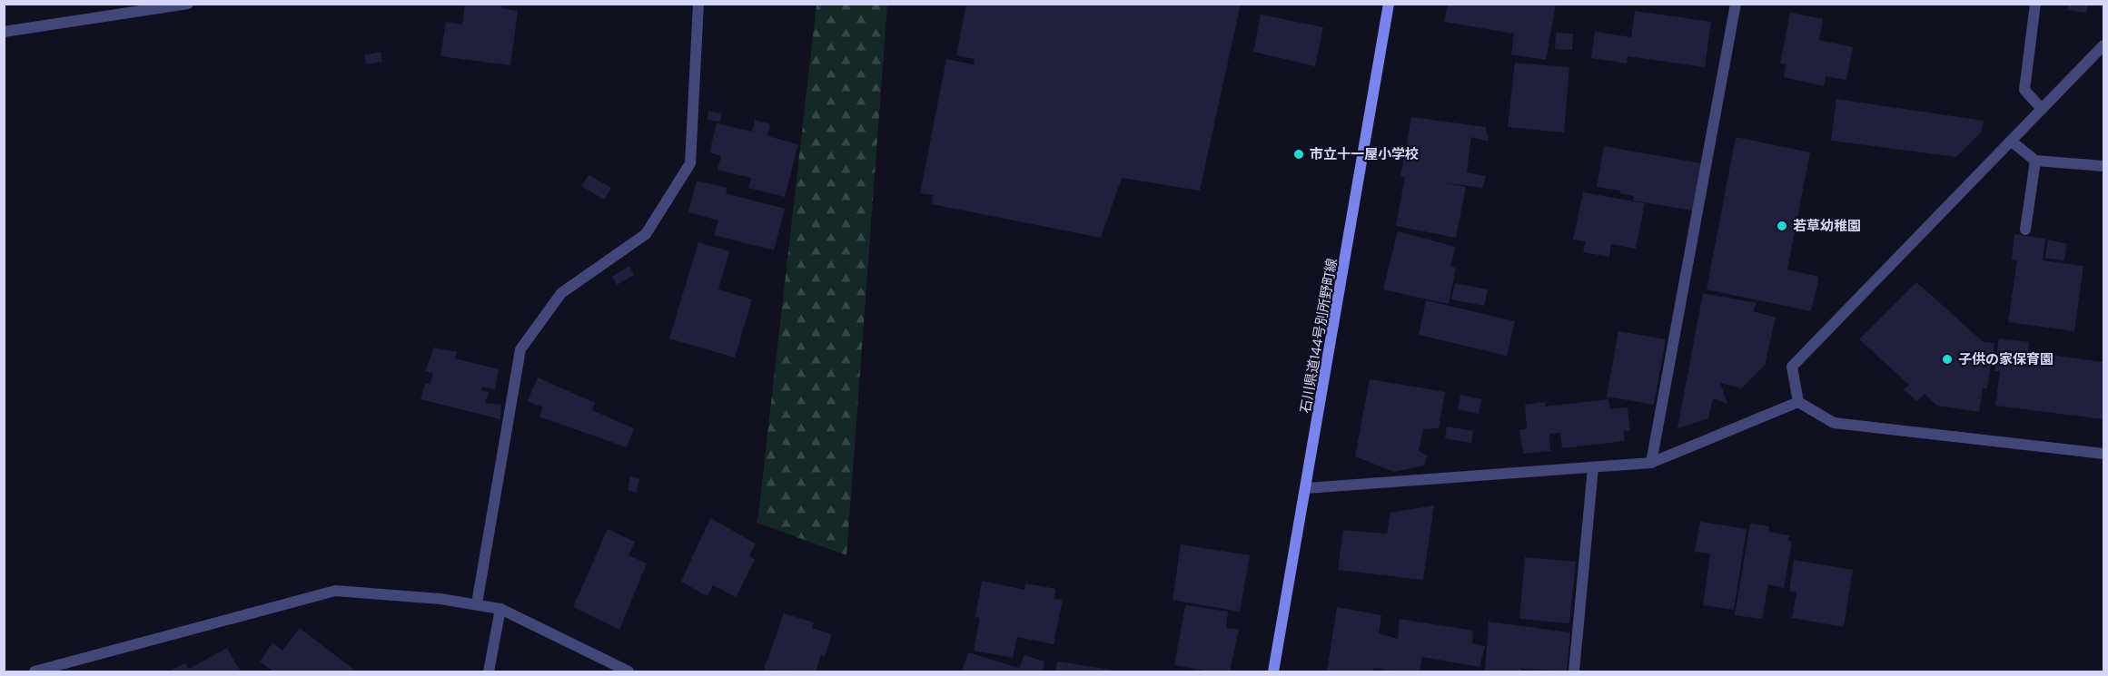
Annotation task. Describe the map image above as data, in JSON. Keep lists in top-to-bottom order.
{
  "streets": {
    "main road": ["石川県道144号別所野町線"]
  },
  "places": ["市立十一屋小学校", "若草幼稚園", "子供の家保育園"]
}
